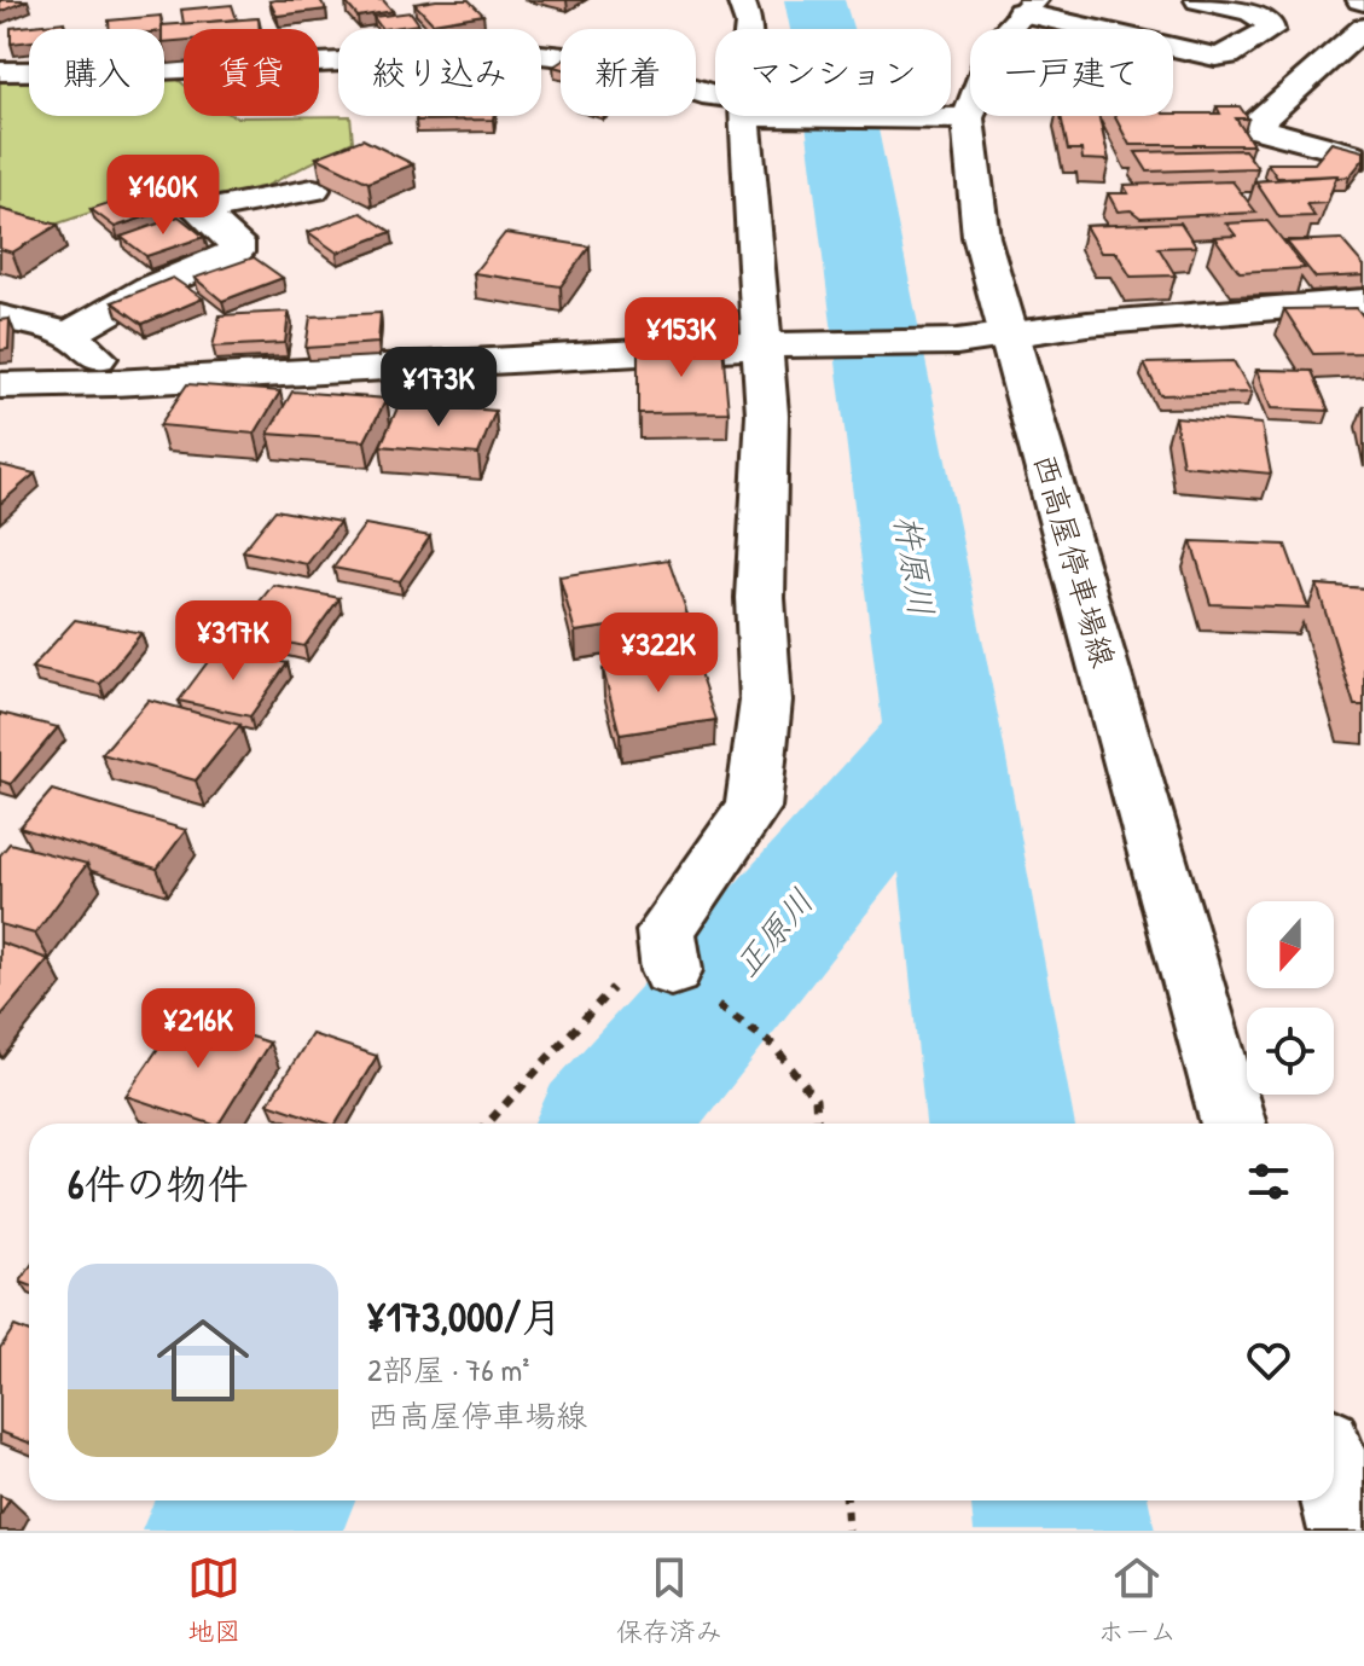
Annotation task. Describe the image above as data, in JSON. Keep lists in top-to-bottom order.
{
  "streets": {
    "street": ["西高屋停車場線"]
  },
  "water": ["杵原川", "正原川"],
  "north": "bottom",
  "page": {
    "chip": [
      "購入",
      "賃貸",
      "絞り込み",
      "新着",
      "マンション",
      "一戸建て"
    ],
    "price": [
      "¥160K",
      "¥153K",
      "¥173K",
      "¥317K",
      "¥322K",
      "¥216K"
    ],
    "heading": "6件の物件",
    "list": [
      {
        "name": "¥173,000/月",
        "note": "2部屋 · 76 m² · 西高屋停車場線"
      }
    ],
    "tabs": ["地図", "保存済み", "ホーム"]
  }
}
